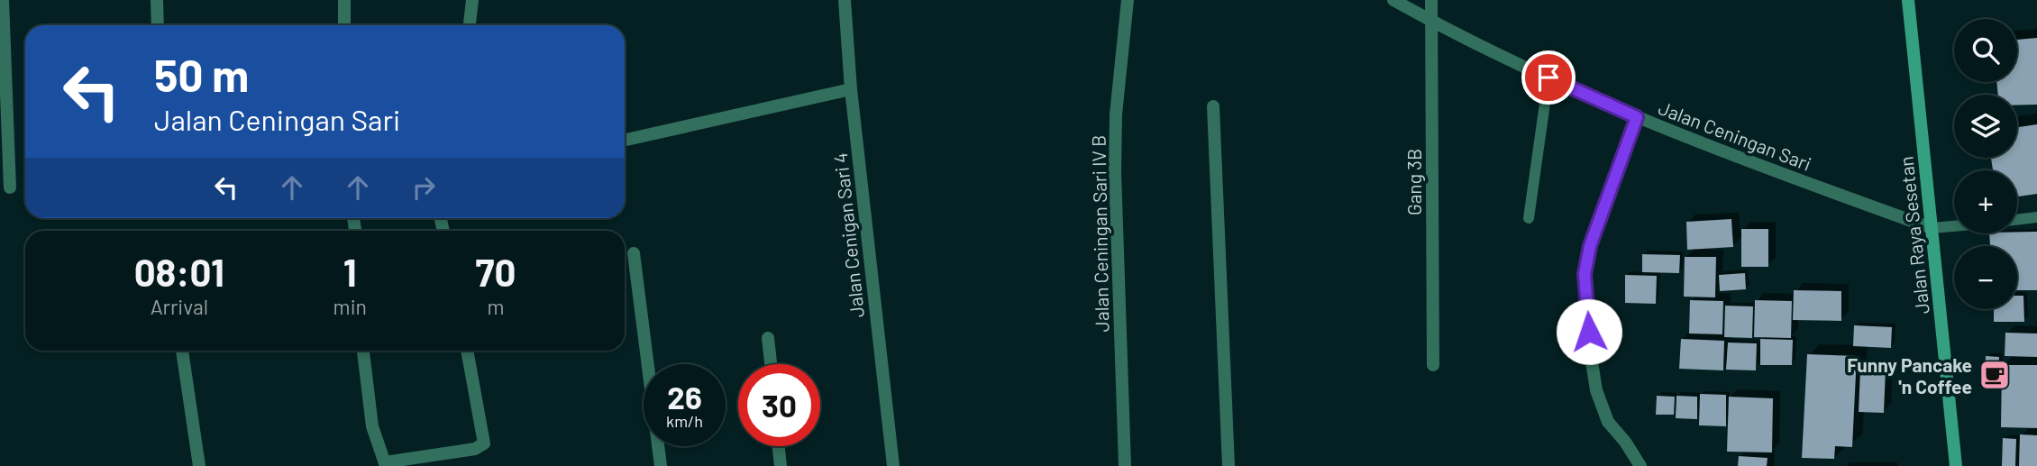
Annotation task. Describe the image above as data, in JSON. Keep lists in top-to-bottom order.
{
  "streets": {
    "main road": ["Jalan Raya Sesetan"],
    "street": [
      "Jalan Ceningan Sari",
      "Gang 3B",
      "Jalan Ceningan Sari IV B",
      "Jalan Cenigan Sari 4"
    ]
  },
  "crossings": [
    ["Jalan Ceningan Sari", "Gang 3B"],
    ["Jalan Ceningan Sari", "Jalan Raya Sesetan"]
  ],
  "places": {
    "cafe": ["Funny Pancake 'n Coffee"]
  },
  "page": {
    "map_buttons": ["+", "−"],
    "turn": ["50 m", "Jalan Ceningan Sari"],
    "eta": [
      "08:01",
      "Arrival",
      "1",
      "min",
      "70",
      "m"
    ],
    "speed": "26 km/h",
    "limit": "30"
  }
}
